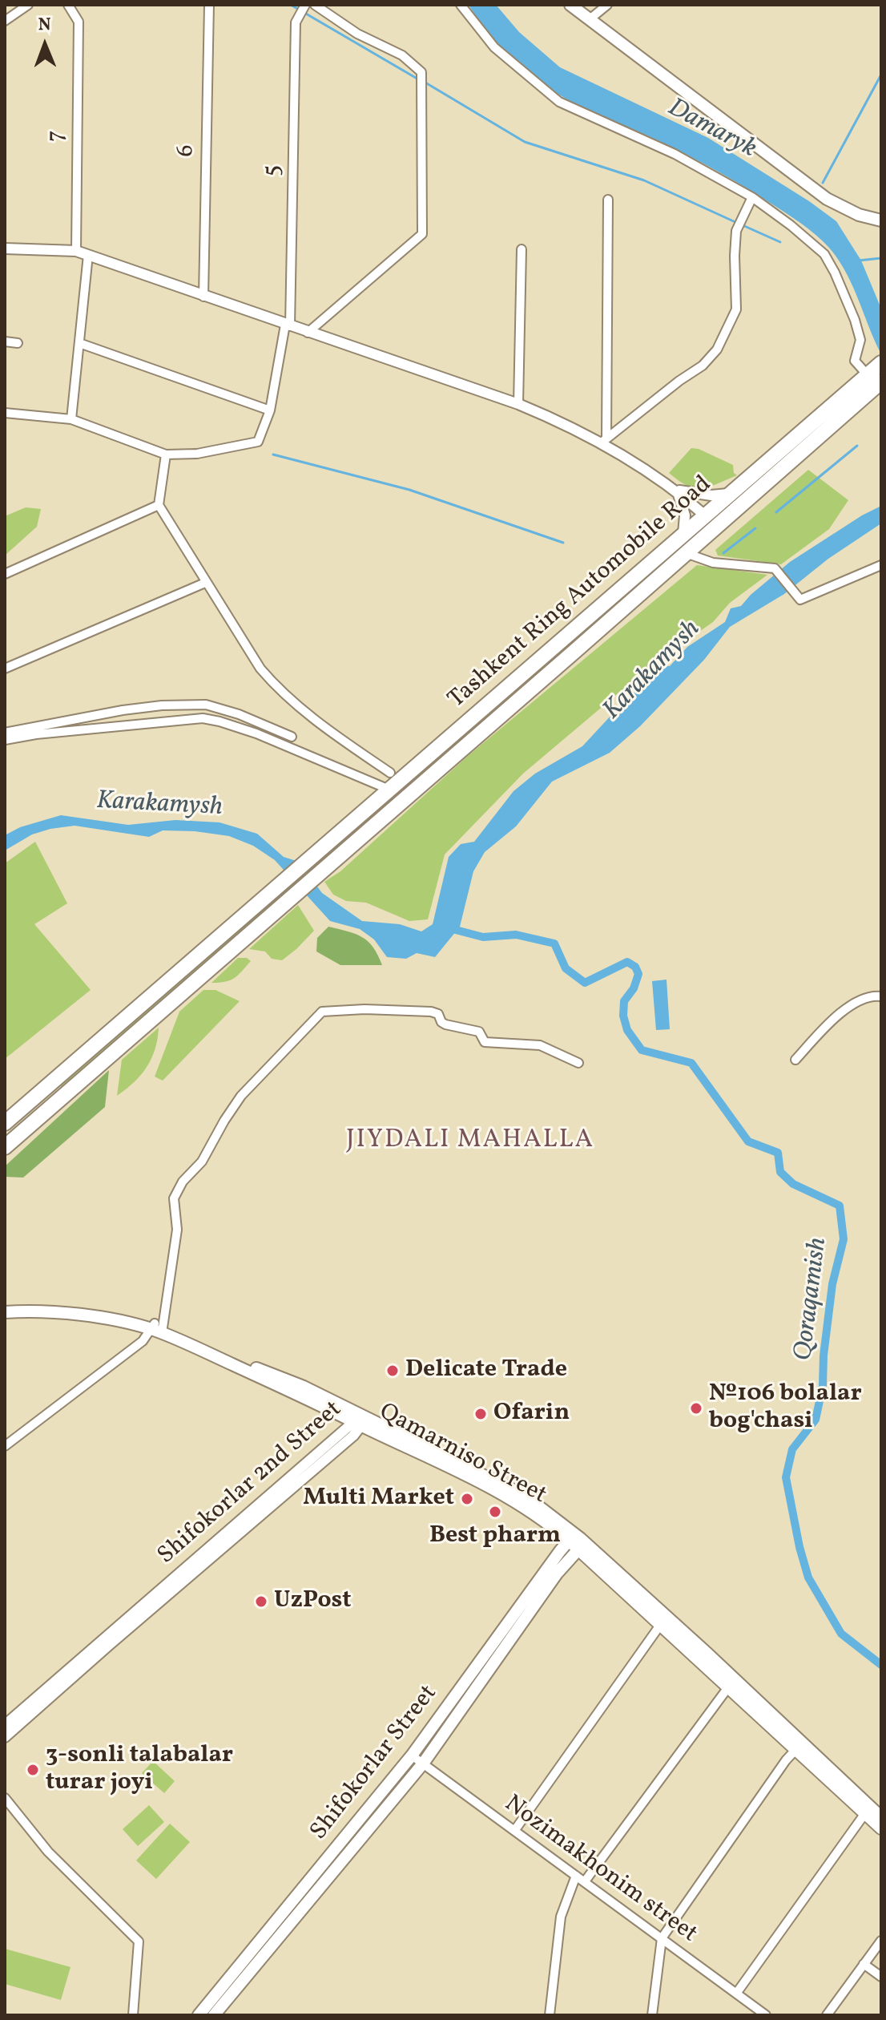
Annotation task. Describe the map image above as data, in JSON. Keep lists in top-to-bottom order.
{
  "streets": {
    "highway": ["Tashkent Ring Automobile Road"],
    "main road": ["Qamarniso Street", "Shifokorlar Street"],
    "street": [
      "7",
      "6",
      "5",
      "Shifokorlar 2nd Street",
      "Nozimakhonim street"
    ]
  },
  "crossings": [
    ["Qamarniso Street", "Shifokorlar 2nd Street"],
    ["Qamarniso Street", "Shifokorlar Street"],
    ["Shifokorlar Street", "Nozimakhonim street"]
  ],
  "districts": ["JIYDALI MAHALLA"],
  "water": ["Damaryk", "Karakamysh", "Qoraqamish"],
  "places": [
    "Delicate Trade",
    "№106 bolalar bog'chasi",
    "Ofarin",
    "Multi Market",
    "Best pharm",
    "UzPost",
    "3-sonli talabalar turar joyi"
  ],
  "north": "top"
}
